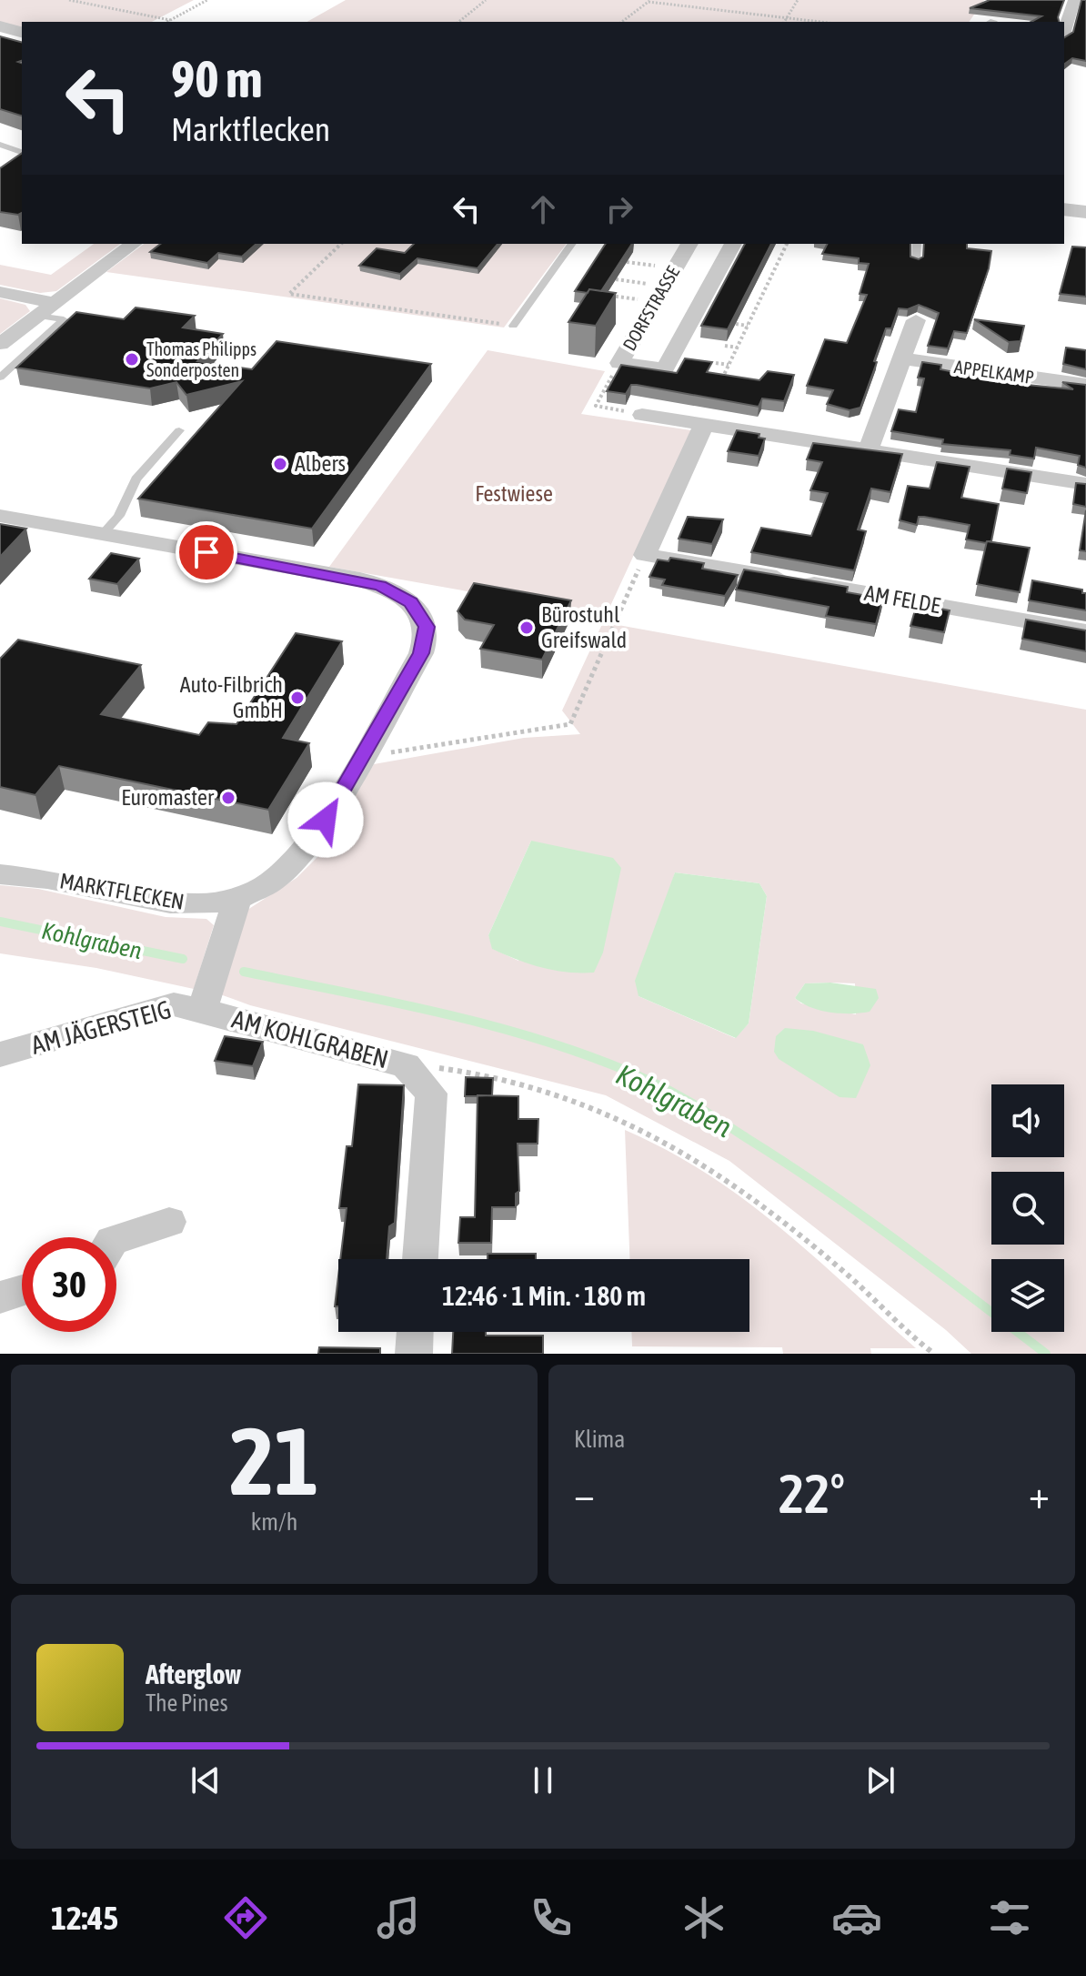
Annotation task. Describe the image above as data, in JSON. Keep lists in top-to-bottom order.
{
  "streets": {
    "street": [
      "DORFSTRASSE",
      "APPELKAMP",
      "AM FELDE",
      "MARKTFLECKEN",
      "AM JÄGERSTEIG",
      "AM KOHLGRABEN"
    ]
  },
  "crossings": [
    ["MARKTFLECKEN", "AM KOHLGRABEN"],
    ["AM JÄGERSTEIG", "AM KOHLGRABEN"]
  ],
  "water": ["Kohlgraben"],
  "parks": ["Festwiese"],
  "places": [
    "Thomas Philipps Sonderposten",
    "Albers",
    "Bürostuhl Greifswald",
    "Auto-Filbrich GmbH",
    "Euromaster"
  ],
  "page": {
    "turn": ["90 m", "Marktflecken"],
    "limit": "30",
    "trip": "12:46 · 1 Min. · 180 m",
    "tile": [
      ["21", "km/h"],
      "Klima"
    ],
    "heat": ["−", "22°", "+"],
    "song": ["Afterglow", "The Pines"],
    "tabs": "12:45"
  }
}
